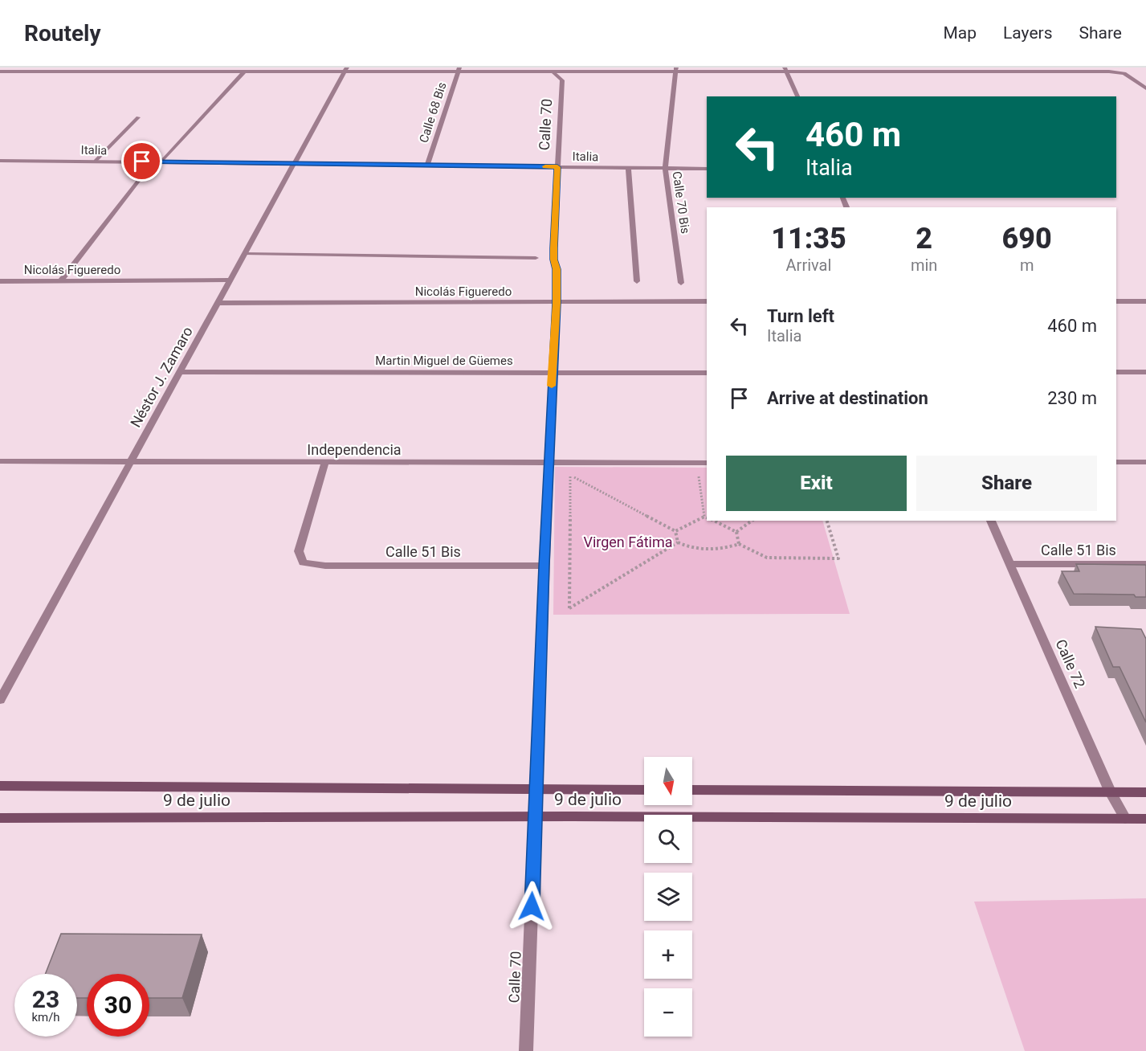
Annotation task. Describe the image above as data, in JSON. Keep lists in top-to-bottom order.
{
  "streets": {
    "main road": ["9 de julio"],
    "street": [
      "Calle 68 Bis",
      "Calle 70",
      "Italia",
      "Calle 70 Bis",
      "Nicolás Figueredo",
      "Martin Miguel de Güemes",
      "Néstor J. Zamaro",
      "Independencia",
      "Calle 51 Bis",
      "Calle 72"
    ]
  },
  "crossings": [
    ["Calle 68 Bis", "Italia"],
    ["Calle 70", "Italia"],
    ["Calle 70", "Nicolás Figueredo"],
    ["Calle 70", "Martin Miguel de Güemes"],
    ["Calle 70", "Independencia"],
    ["Calle 70", "Calle 51 Bis"],
    ["Calle 70", "9 de julio"],
    ["Italia", "Calle 70 Bis"],
    ["Italia", "Néstor J. Zamaro"],
    ["Nicolás Figueredo", "Néstor J. Zamaro"],
    ["Martin Miguel de Güemes", "Néstor J. Zamaro"],
    ["Néstor J. Zamaro", "Independencia"],
    ["Independencia", "Calle 51 Bis"],
    ["Calle 51 Bis", "Calle 72"],
    ["Calle 72", "9 de julio"]
  ],
  "parks": ["Virgen Fátima"],
  "north": "bottom",
  "page": {
    "header": "Routely",
    "nav": ["Map", "Layers", "Share"],
    "turn": ["460 m", "Italia"],
    "eta": [
      "11:35",
      "Arrival",
      "2",
      "min",
      "690",
      "m"
    ],
    "list": [
      {
        "name": "Turn left",
        "note": "Italia",
        "value": "460 m"
      },
      {
        "name": "Arrive at destination",
        "value": "230 m"
      }
    ],
    "buttons": ["Exit", "Share"],
    "map_buttons": ["+", "−"],
    "speed": "23 km/h",
    "limit": "30"
  }
}
